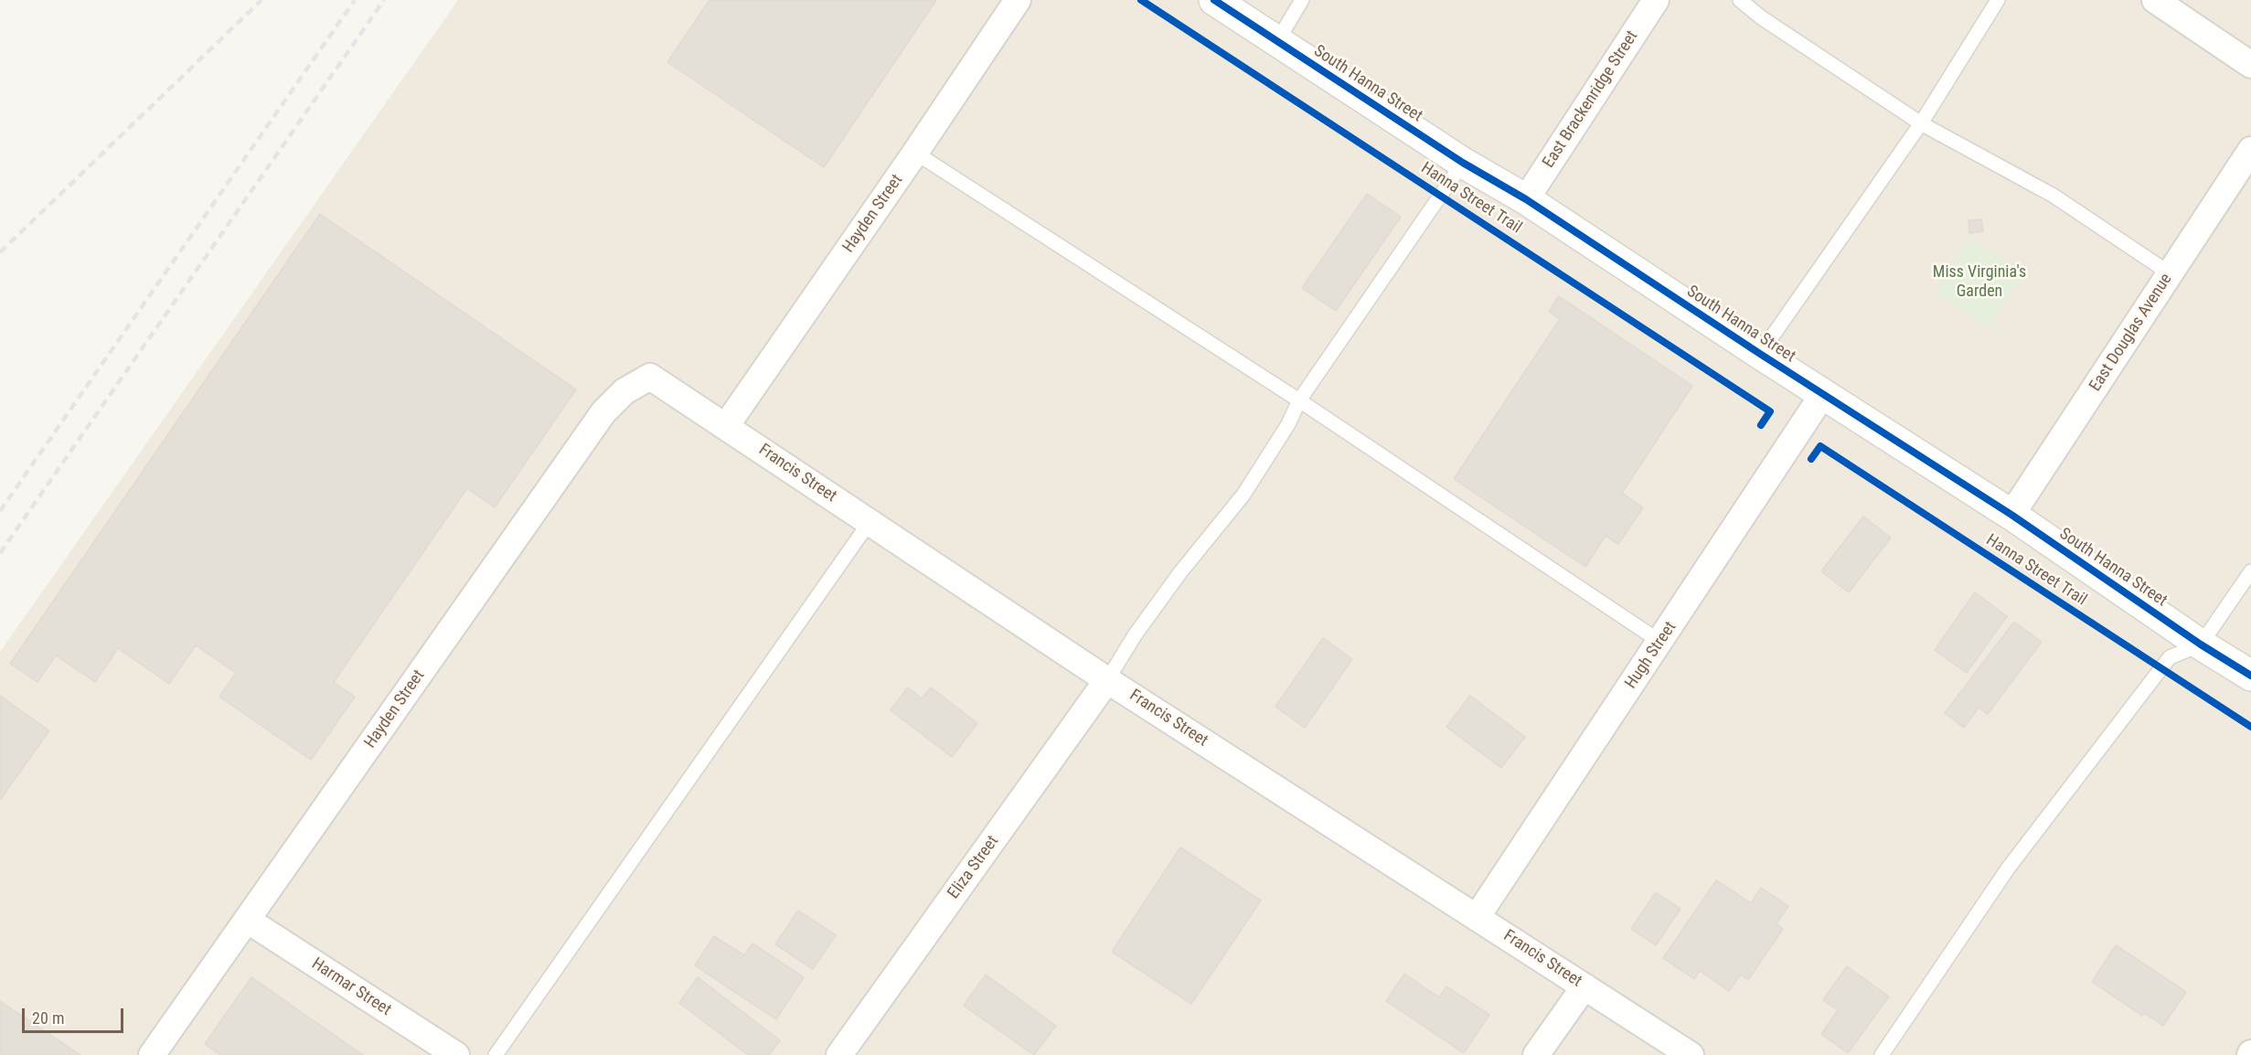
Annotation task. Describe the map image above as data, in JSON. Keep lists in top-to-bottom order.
{
  "streets": {
    "street": [
      "South Hanna Street",
      "East Brackenridge Street",
      "Hayden Street",
      "East Douglas Avenue",
      "Francis Street",
      "Hugh Street",
      "Eliza Street",
      "Harmar Street"
    ],
    "cycle path": ["Hanna Street Trail"]
  },
  "crossings": [
    ["South Hanna Street", "East Brackenridge Street"],
    ["South Hanna Street", "East Douglas Avenue"],
    ["South Hanna Street", "Hugh Street"],
    ["Hayden Street", "Francis Street"],
    ["Hayden Street", "Harmar Street"],
    ["Francis Street", "Hugh Street"],
    ["Francis Street", "Eliza Street"]
  ],
  "parks": ["Miss Virginia's Garden"],
  "scale_bar": "20 m"
}
